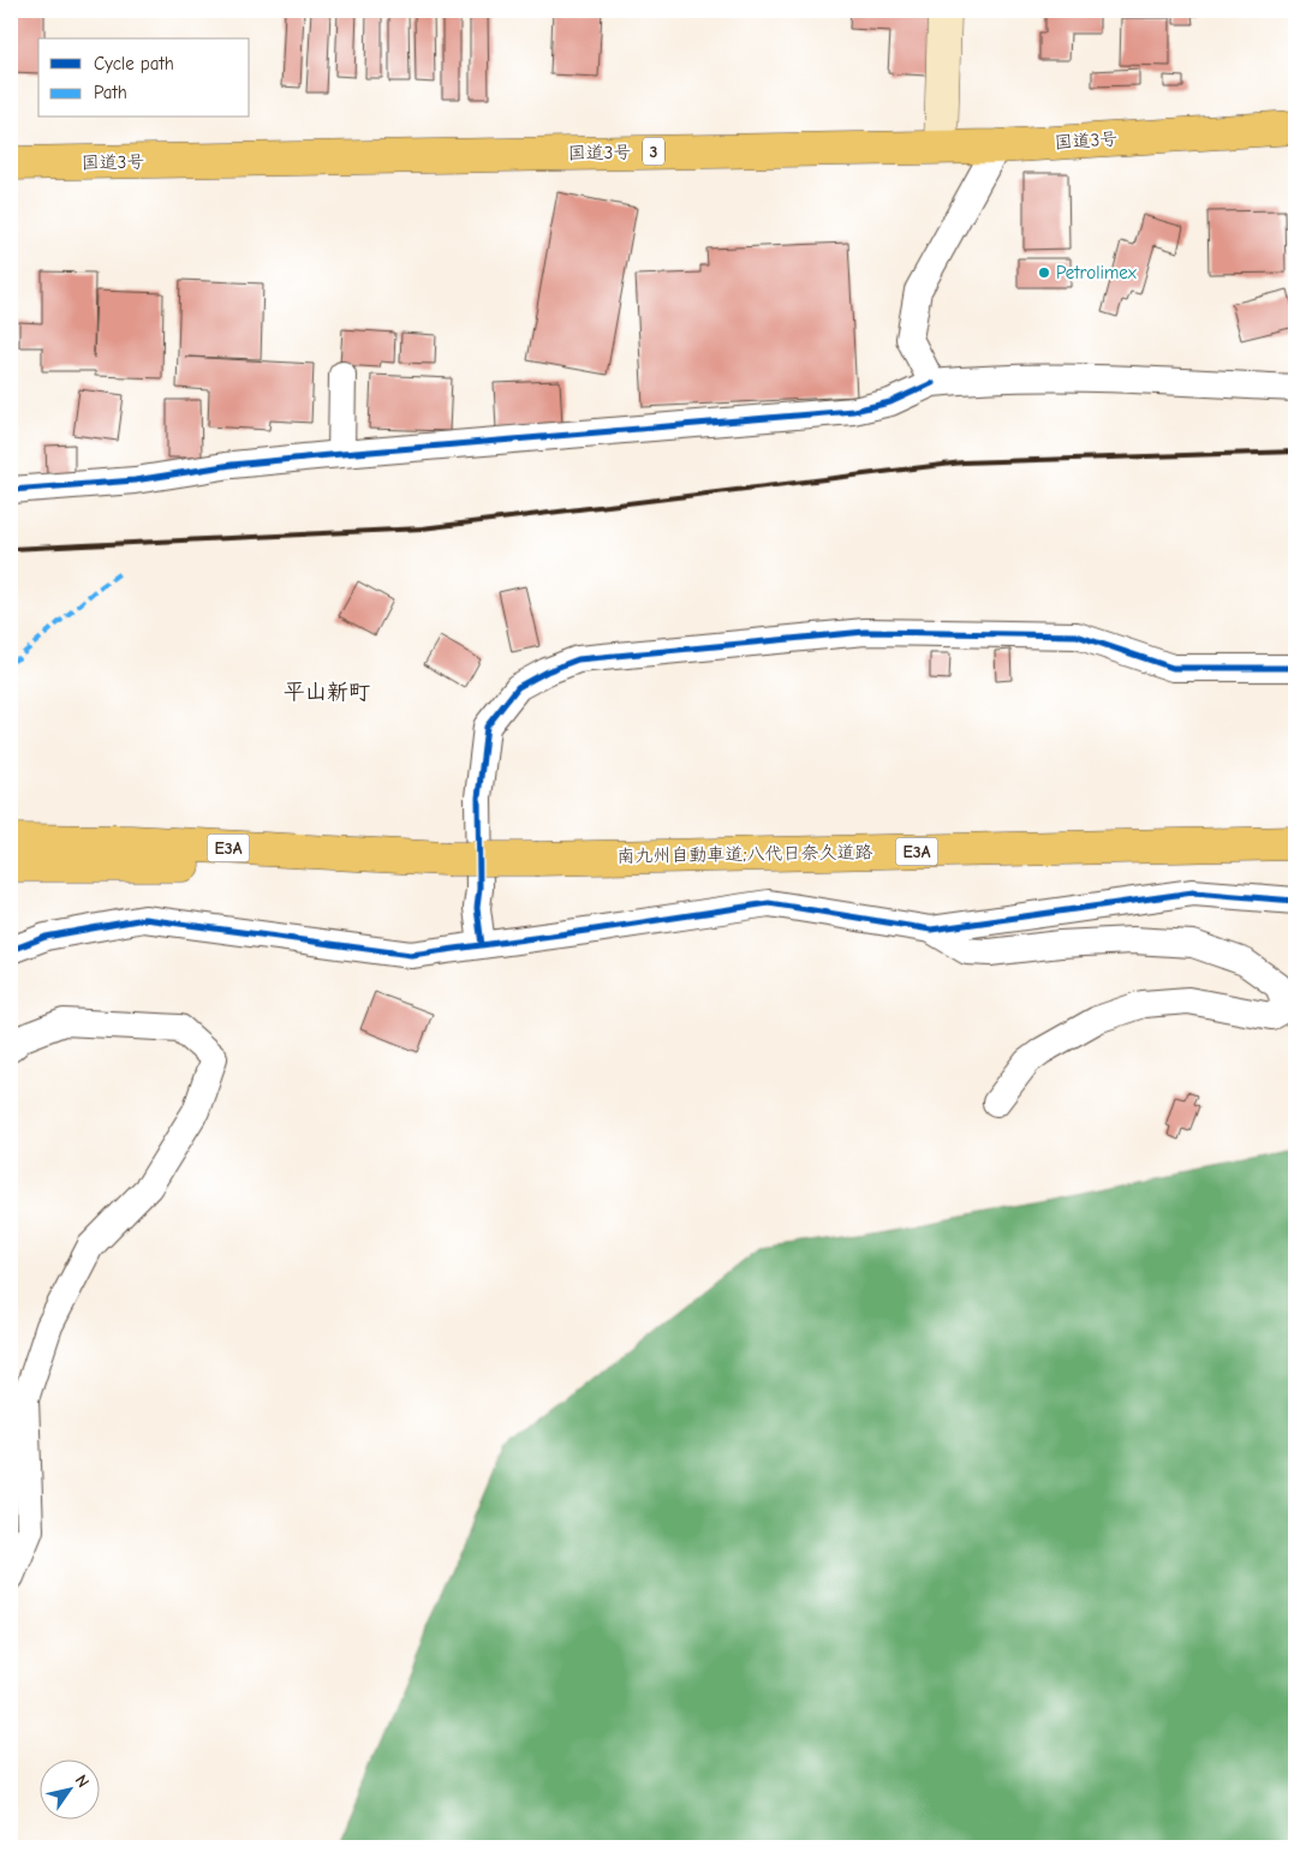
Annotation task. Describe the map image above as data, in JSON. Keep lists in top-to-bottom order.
{
  "streets": {
    "highway": [
      "国道3号",
      "3",
      "E3A",
      "南九州自動車道;八代日奈久道路"
    ]
  },
  "districts": ["平山新町"],
  "places": ["Petrolimex"],
  "legend": ["Cycle path", "Path"],
  "north": "top right"
}
